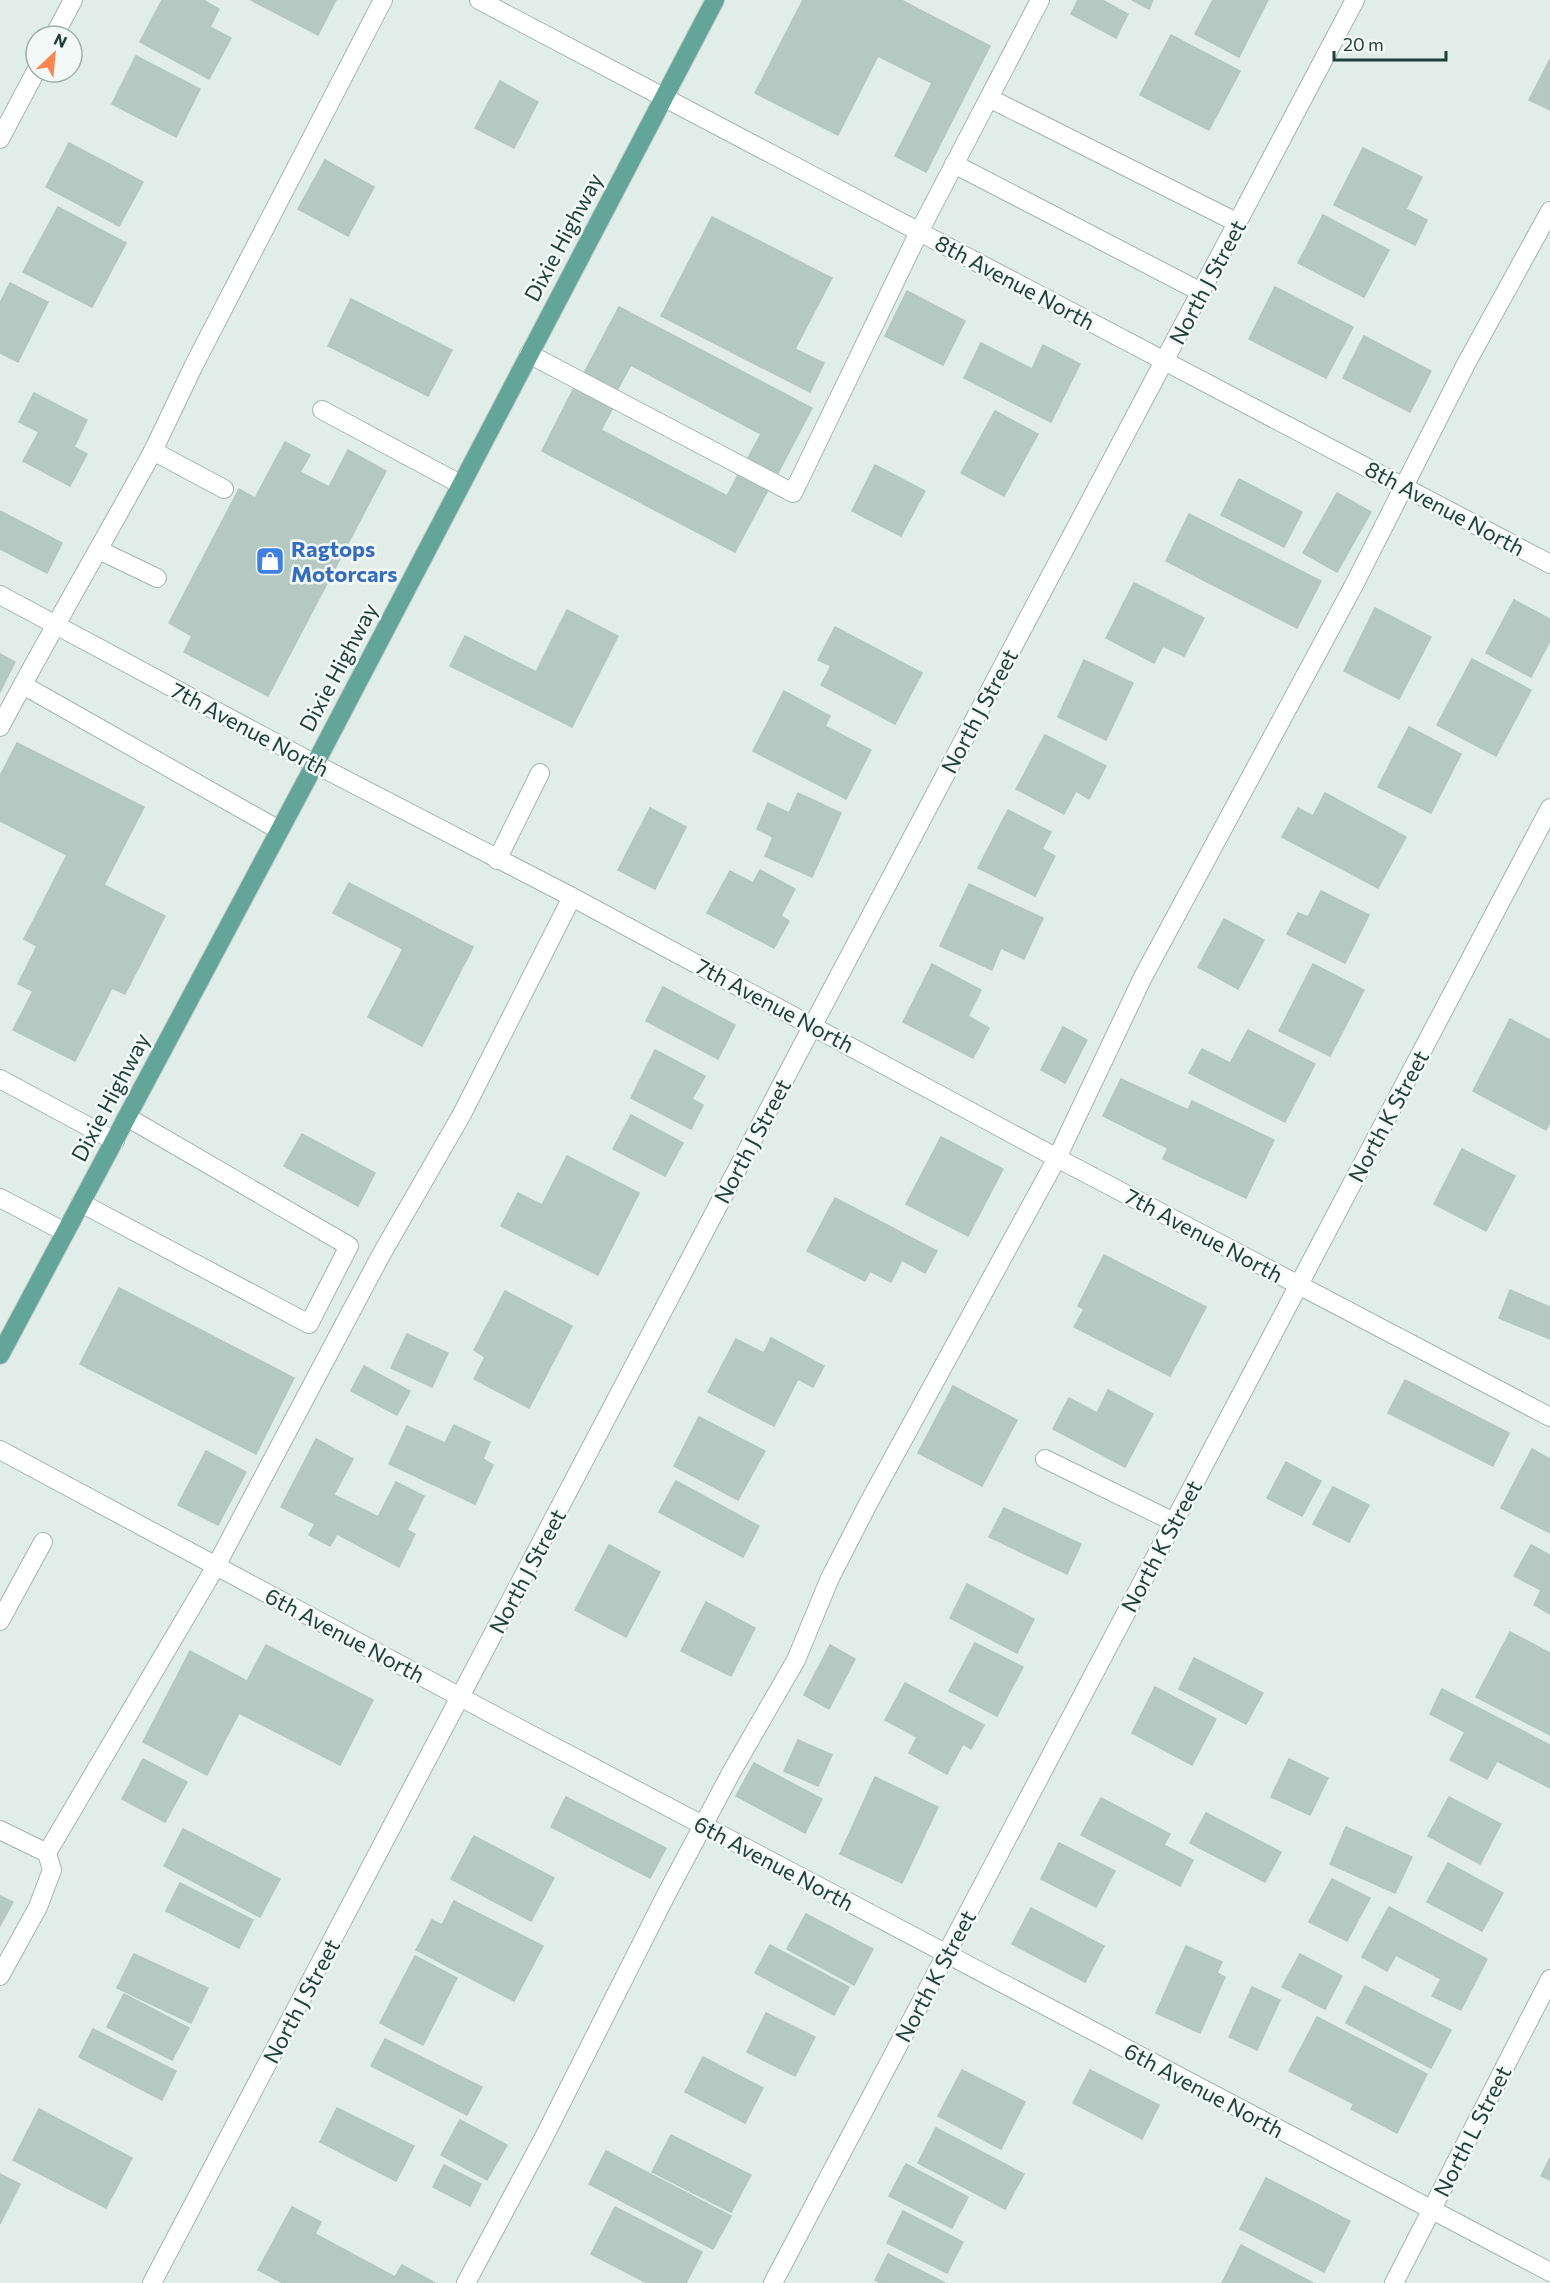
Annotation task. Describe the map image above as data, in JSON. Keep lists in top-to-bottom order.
{
  "streets": {
    "main road": ["Dixie Highway"],
    "street": [
      "8th Avenue North",
      "North J Street",
      "7th Avenue North",
      "North K Street",
      "6th Avenue North",
      "North L Street"
    ]
  },
  "crossings": [
    ["Dixie Highway", "8th Avenue North"],
    ["Dixie Highway", "7th Avenue North"],
    ["8th Avenue North", "North J Street"],
    ["North J Street", "7th Avenue North"],
    ["North J Street", "6th Avenue North"],
    ["7th Avenue North", "North K Street"],
    ["North K Street", "6th Avenue North"],
    ["6th Avenue North", "North L Street"]
  ],
  "places": {
    "shop": ["Ragtops Motorcars"]
  },
  "scale_bar": "20 m",
  "north": "top right"
}
